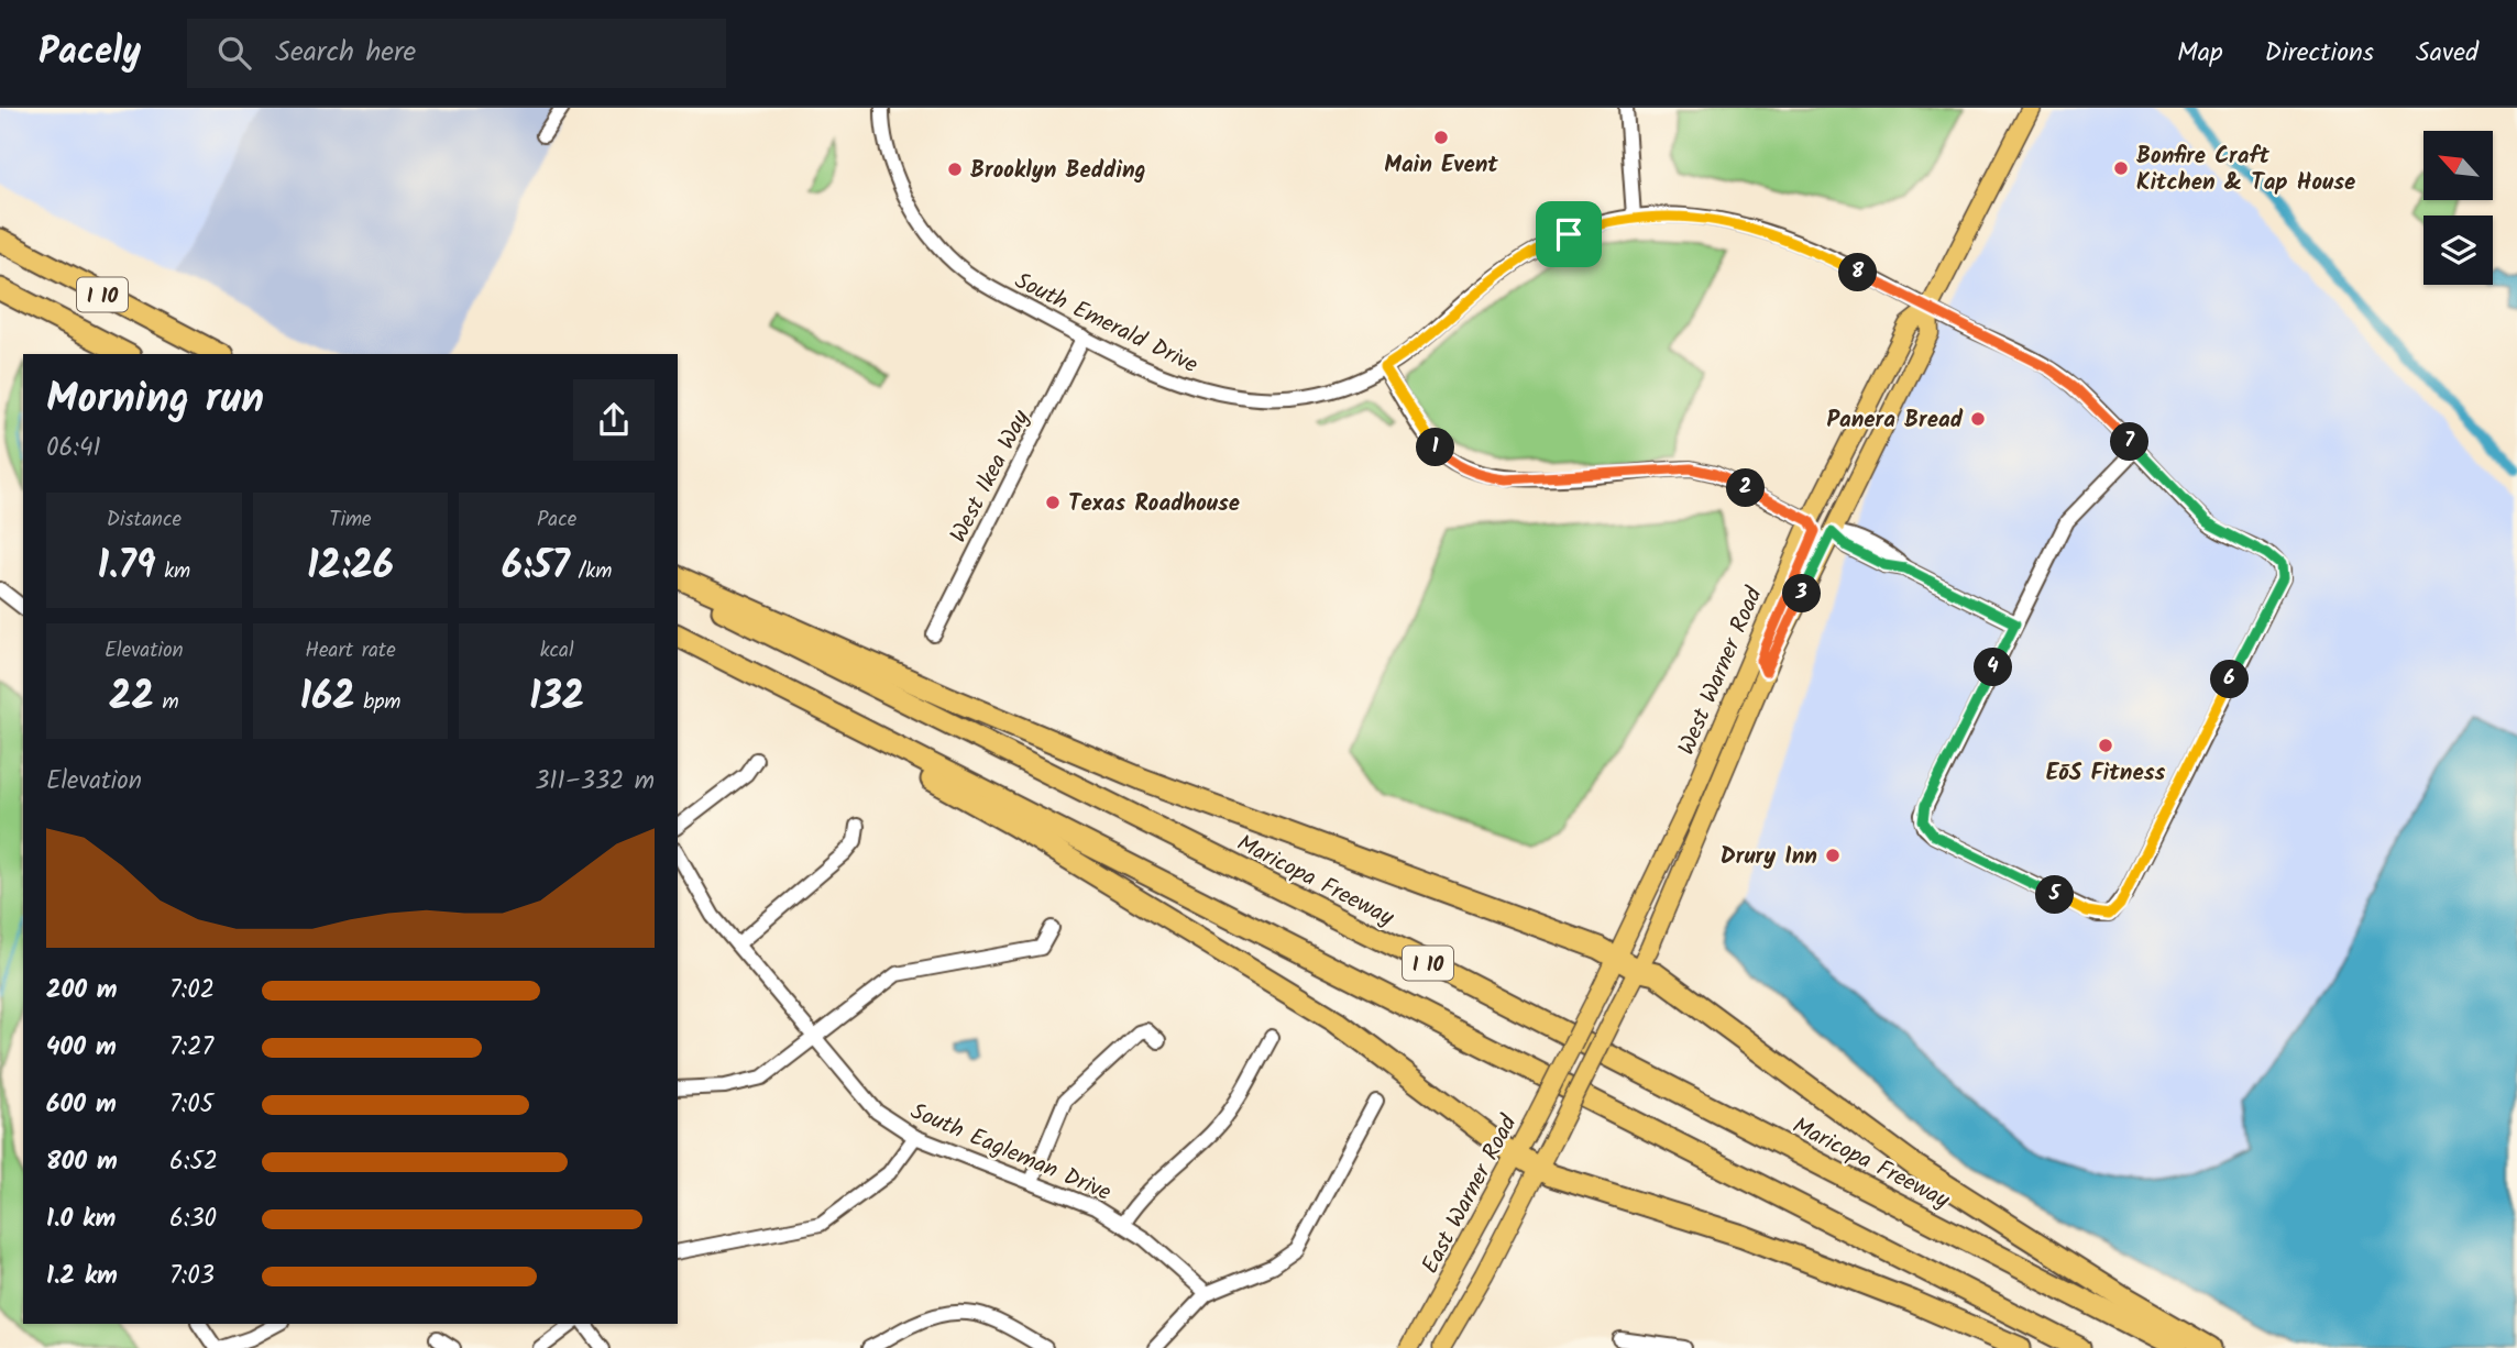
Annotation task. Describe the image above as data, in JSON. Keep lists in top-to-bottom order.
{
  "streets": {
    "highway": ["I 10", "Maricopa Freeway"],
    "main road": ["West Warner Road", "East Warner Road"],
    "street": ["South Emerald Drive", "West Ikea Way", "South Eagleman Drive"]
  },
  "crossings": [
    ["South Emerald Drive", "West Ikea Way"],
    ["South Emerald Drive", "West Warner Road"],
    ["West Warner Road", "East Warner Road"]
  ],
  "places": [
    "Main Event",
    "Bonfire Craft Kitchen & Tap House",
    "Brooklyn Bedding",
    "Panera Bread",
    "Texas Roadhouse",
    "EōS Fitness",
    "Drury Inn"
  ],
  "north": "top left",
  "page": {
    "header": "Pacely",
    "search": "Search here",
    "nav": ["Map", "Directions", "Saved"],
    "pins": [
      "8",
      "7",
      "1",
      "2",
      "3",
      "4",
      "6",
      "5"
    ],
    "heading": ["Morning run", "06:41"],
    "stats": [
      ["Distance", "1.79 km"],
      ["Time", "12:26"],
      ["Pace", "6:57 /km"],
      ["Elevation", "22 m"],
      ["Heart rate", "162 bpm"],
      ["kcal", "132"]
    ],
    "chart": ["Elevation", "311–332 m"],
    "list": [
      {
        "name": "200 m",
        "note": "7:02"
      },
      {
        "name": "400 m",
        "note": "7:27"
      },
      {
        "name": "600 m",
        "note": "7:05"
      },
      {
        "name": "800 m",
        "note": "6:52"
      },
      {
        "name": "1.0 km",
        "note": "6:30"
      },
      {
        "name": "1.2 km",
        "note": "7:03"
      }
    ]
  }
}
